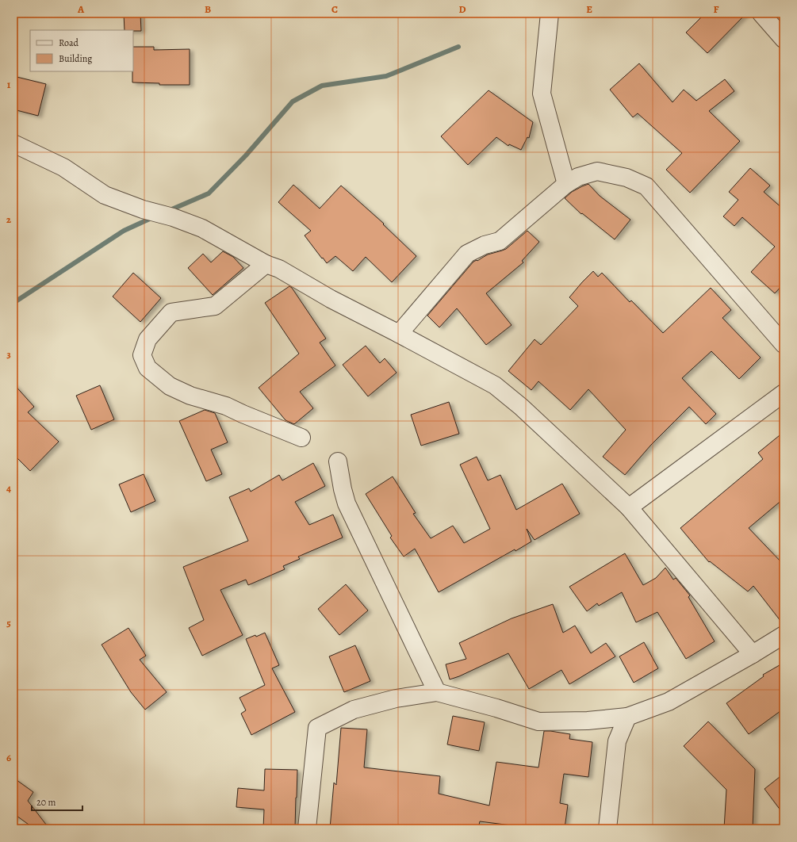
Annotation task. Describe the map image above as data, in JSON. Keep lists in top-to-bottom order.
{
  "legend": ["Road", "Building"],
  "scale_bar": "20 m",
  "grid": {
    "columns": [
      "A",
      "B",
      "C",
      "D",
      "E",
      "F"
    ],
    "rows": [
      "1",
      "2",
      "3",
      "4",
      "5",
      "6"
    ]
  }
}
